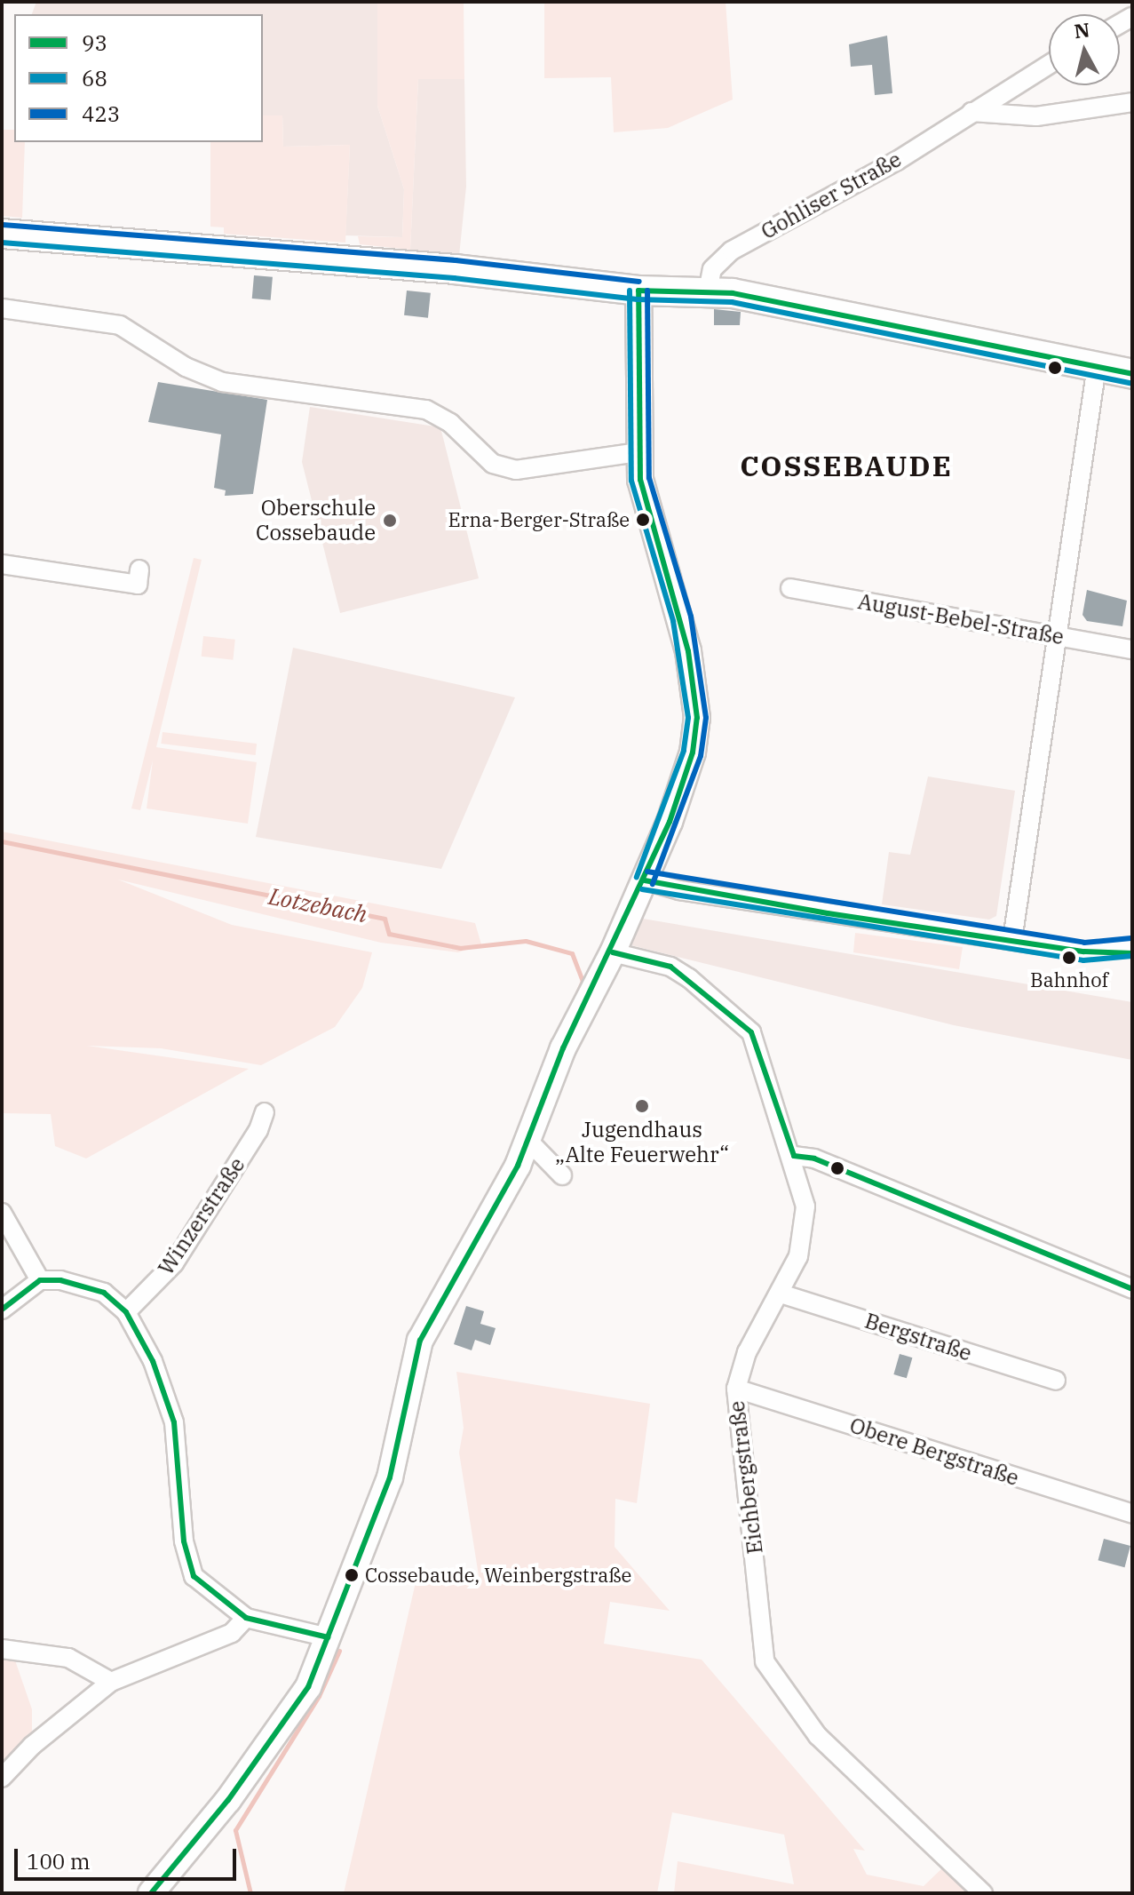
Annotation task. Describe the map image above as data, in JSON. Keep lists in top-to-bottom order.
{
  "streets": {
    "street": [
      "Gohliser Straße",
      "August-Bebel-Straße",
      "Winzerstraße",
      "Bergstraße",
      "Obere Bergstraße",
      "Eichbergstraße"
    ]
  },
  "crossings": [
    ["Bergstraße", "Eichbergstraße"],
    ["Obere Bergstraße", "Eichbergstraße"]
  ],
  "districts": ["COSSEBAUDE"],
  "water": ["Lotzebach"],
  "places": [
    "Erna-Berger-Straße",
    "Oberschule Cossebaude",
    "Bahnhof",
    "Jugendhaus „Alte Feuerwehr“",
    "Cossebaude, Weinbergstraße"
  ],
  "lines": ["transit line 423", "transit line 68", "transit line 93"],
  "legend": ["93", "68", "423"],
  "scale_bar": "100 m",
  "north": "top"
}
